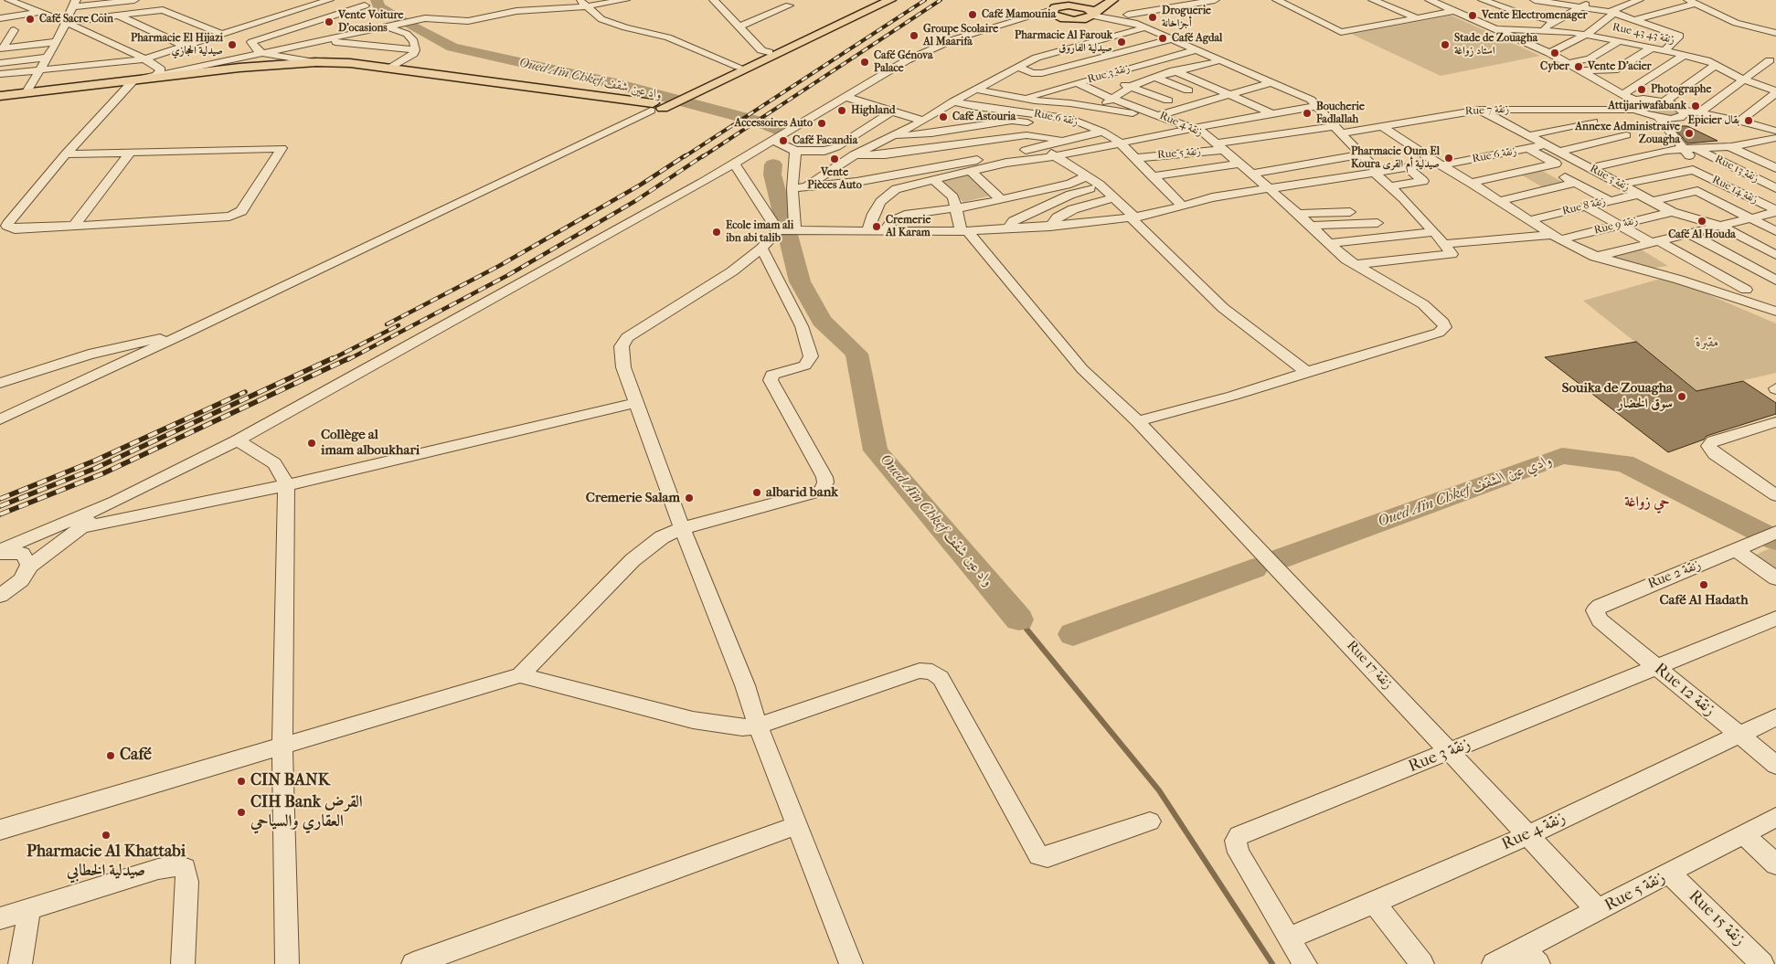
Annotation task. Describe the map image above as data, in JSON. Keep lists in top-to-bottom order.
{
  "streets": {
    "street": [
      "Rue 43 زنقة 43",
      "Rue 3 زنقة",
      "Rue 7 زنقة",
      "Rue 6 زنقة",
      "Rue 4 زنقة",
      "Rue 5 زنقة",
      "Rue 13 زنقة",
      "Rue 14 زنقة",
      "Rue 8 زنقة",
      "Rue 9 زنقة",
      "Rue 2 زنقة",
      "Rue 17 زنقة",
      "Rue 12 زنقة",
      "Rue 15 زنقة"
    ]
  },
  "crossings": [
    ["Rue 3 زنقة", "Rue 7 زنقة"],
    ["Rue 3 زنقة", "Rue 6 زنقة"],
    ["Rue 3 زنقة", "Rue 4 زنقة"],
    ["Rue 3 زنقة", "Rue 8 زنقة"],
    ["Rue 3 زنقة", "Rue 9 زنقة"],
    ["Rue 3 زنقة", "Rue 17 زنقة"],
    ["Rue 3 زنقة", "Rue 12 زنقة"],
    ["Rue 7 زنقة", "Rue 5 زنقة"],
    ["Rue 6 زنقة", "Rue 4 زنقة"],
    ["Rue 6 زنقة", "Rue 5 زنقة"],
    ["Rue 6 زنقة", "Rue 17 زنقة"],
    ["Rue 4 زنقة", "Rue 5 زنقة"],
    ["Rue 4 زنقة", "Rue 17 زنقة"],
    ["Rue 4 زنقة", "Rue 12 زنقة"],
    ["Rue 5 زنقة", "Rue 17 زنقة"],
    ["Rue 5 زنقة", "Rue 15 زنقة"],
    ["Rue 2 زنقة", "Rue 12 زنقة"]
  ],
  "districts": ["حي زواغة"],
  "water": ["Oued Aïn Chkef واد عين شقف", "Oued Aïn Chkef وادي عين الشقف"],
  "parks": ["مقبرة"],
  "places": [
    "Café Mamounia",
    "Vente Electromenager",
    "Droguerie أجزاخانة",
    "Café Sacre Coin",
    "Vente Voiture D'ocasions",
    "Groupe Scolaire Al Maarifa",
    "Café Agdal",
    "Pharmacie Al Farouk صيدلية الفاروق",
    "Pharmacie El Hijazi صيدلية الحجازي",
    "Stade de Zouagha استاد زواغة",
    "Cyber",
    "Café Génova Palace",
    "Vente D'acier",
    "Photographe",
    "Attijariwafabank",
    "Highland",
    "Boucherie Fadlallah",
    "Café Astouria",
    "Epicier بقال",
    "Accessoires Auto",
    "Annexe Administraive Zouagha",
    "Café Facandia",
    "Pharmacie Oum El Koura صيدلية أم القرى",
    "Vente Pièces Auto",
    "Café Al Houda",
    "Cremerie Al Karam",
    "Ecole imam ali ibn abi talib",
    "Souika de Zouagha سوق الخضار",
    "Collège al imam alboukhari",
    "albarid bank",
    "Cremerie Salam",
    "Café Al Hadath",
    "Café",
    "CIN BANK",
    "CIH Bank القرض العقاري والسياحي",
    "Pharmacie Al Khattabi صيدلية الخطابي"
  ]
}
